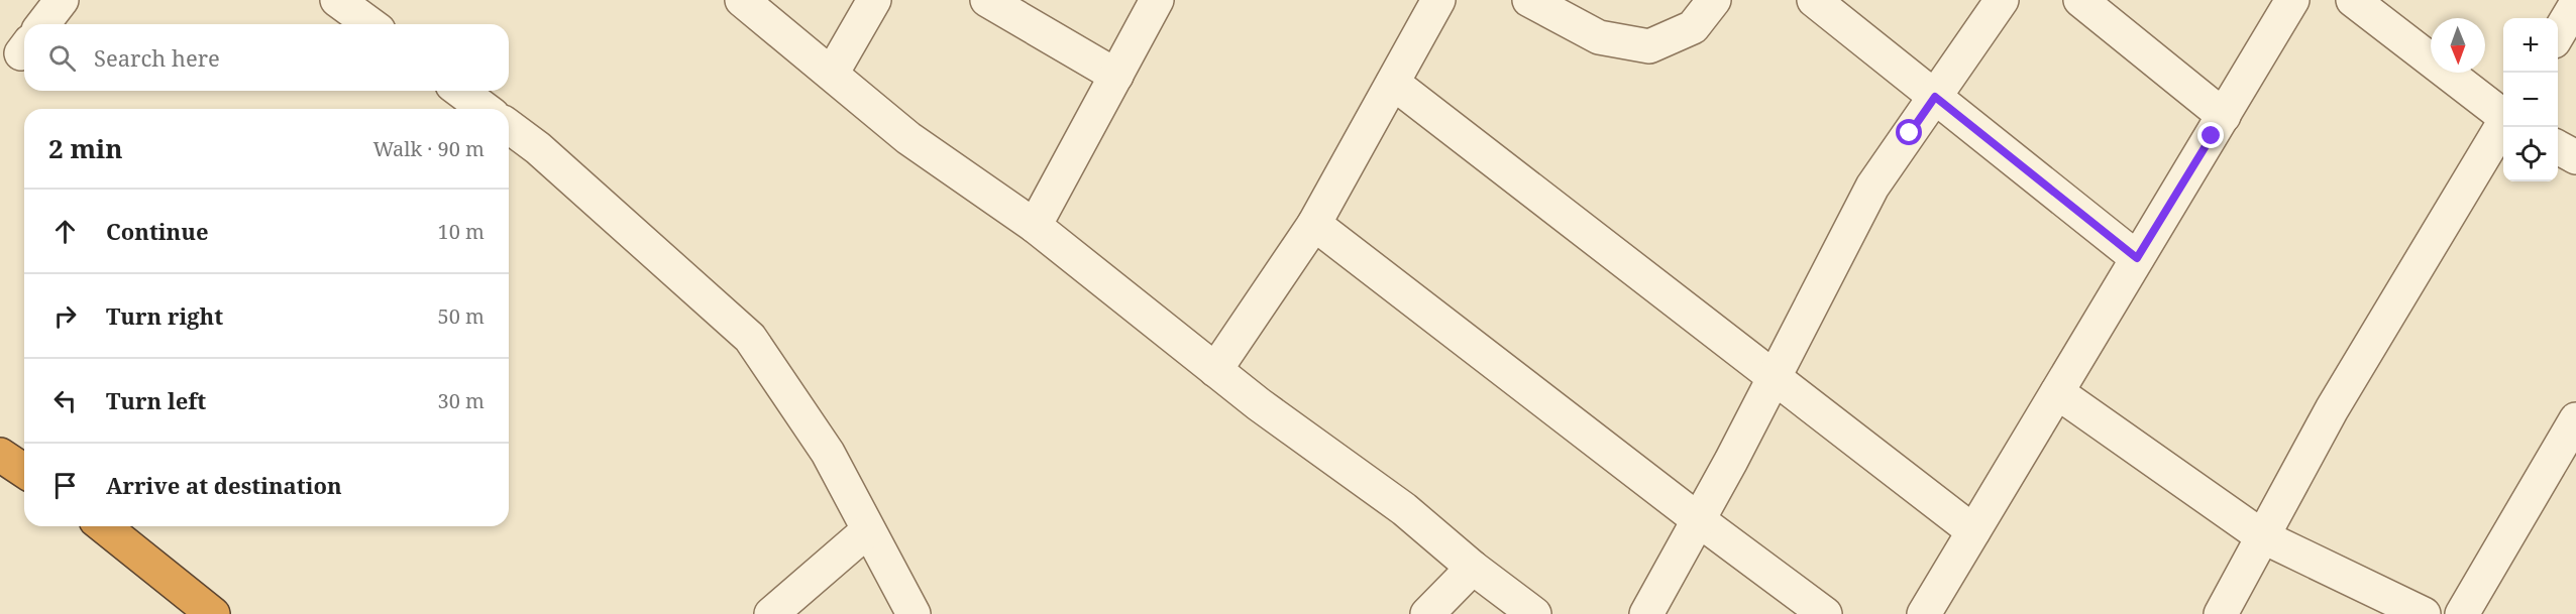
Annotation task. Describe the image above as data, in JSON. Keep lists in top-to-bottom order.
{
  "north": "bottom",
  "page": {
    "map_buttons": ["+", "−"],
    "search": "Search here",
    "heading": ["2 min", "Walk · 90 m"],
    "list": [
      ["Continue", "10 m"],
      ["Turn right", "50 m"],
      ["Turn left", "30 m"],
      "Arrive at destination"
    ]
  }
}
